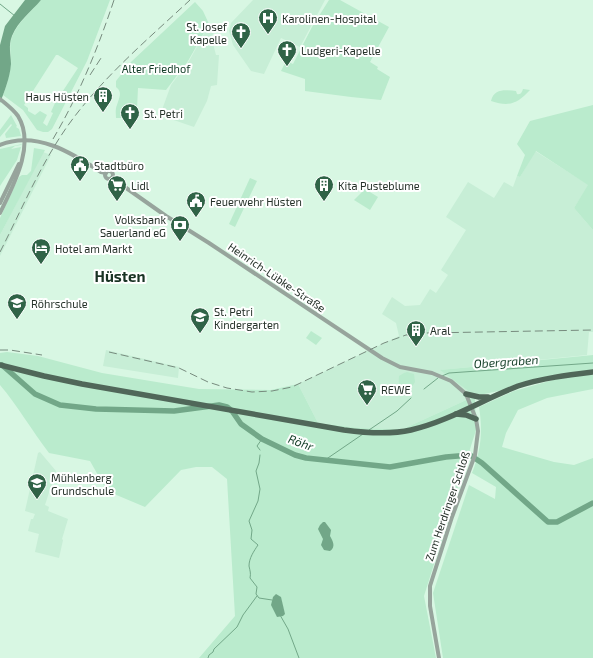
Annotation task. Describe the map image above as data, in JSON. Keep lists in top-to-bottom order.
{
  "streets": {
    "street": ["Heinrich-Lübke-Straße", "Zum Herdringer Schloß"]
  },
  "crossings": [
    ["Heinrich-Lübke-Straße", "Zum Herdringer Schloß"]
  ],
  "districts": ["Hüsten"],
  "water": ["Obergraben", "Röhr"],
  "parks": ["Alter Friedhof"],
  "places": {
    "hospital": ["Karolinen-Hospital"],
    "church": ["St. Josef Kapelle", "Ludgeri-Kapelle", "St. Petri"],
    "building": ["Haus Hüsten", "Kita Pusteblume", "Aral"],
    "public building": ["Stadtbüro", "Feuerwehr Hüsten"],
    "supermarket": ["Lidl", "REWE"],
    "bank": ["Volksbank Sauerland eG"],
    "hotel": ["Hotel am Markt"],
    "school or university": ["Röhrschule", "St. Petri Kindergarten", "Mühlenberg Grundschule"]
  }
}
